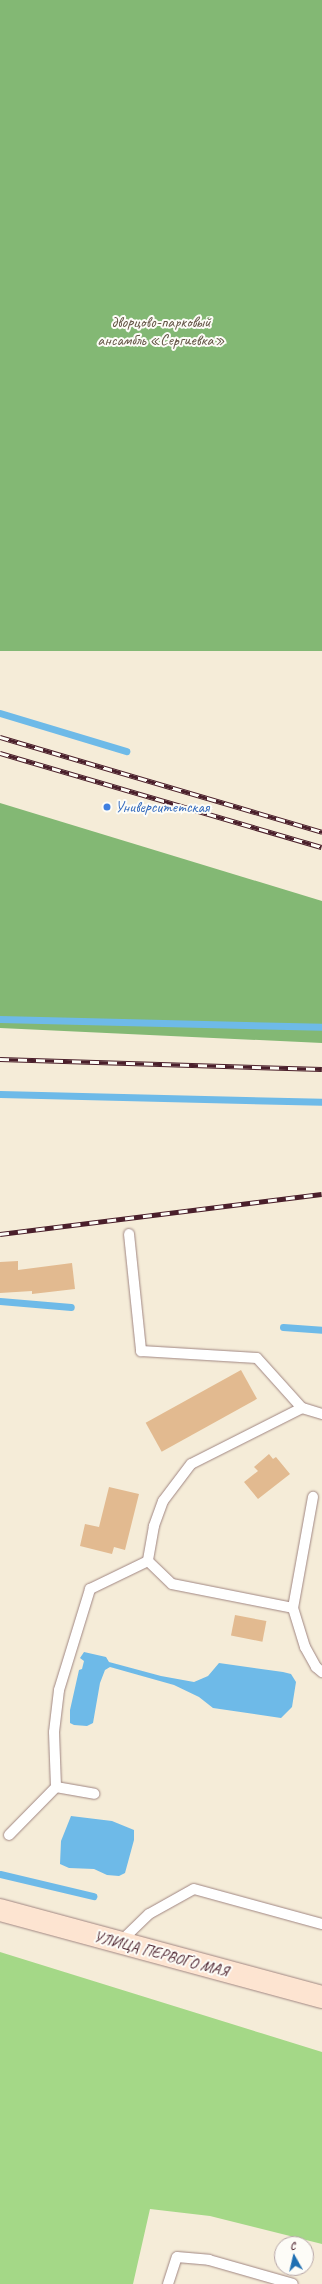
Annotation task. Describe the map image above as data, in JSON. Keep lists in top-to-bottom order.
{
  "streets": {
    "street": ["УЛИЦА ПЕРВОГО МАЯ"]
  },
  "parks": ["дворцово-парковый ансамбль «Сергиевка»"],
  "places": ["Университетская"],
  "north": "top"
}
